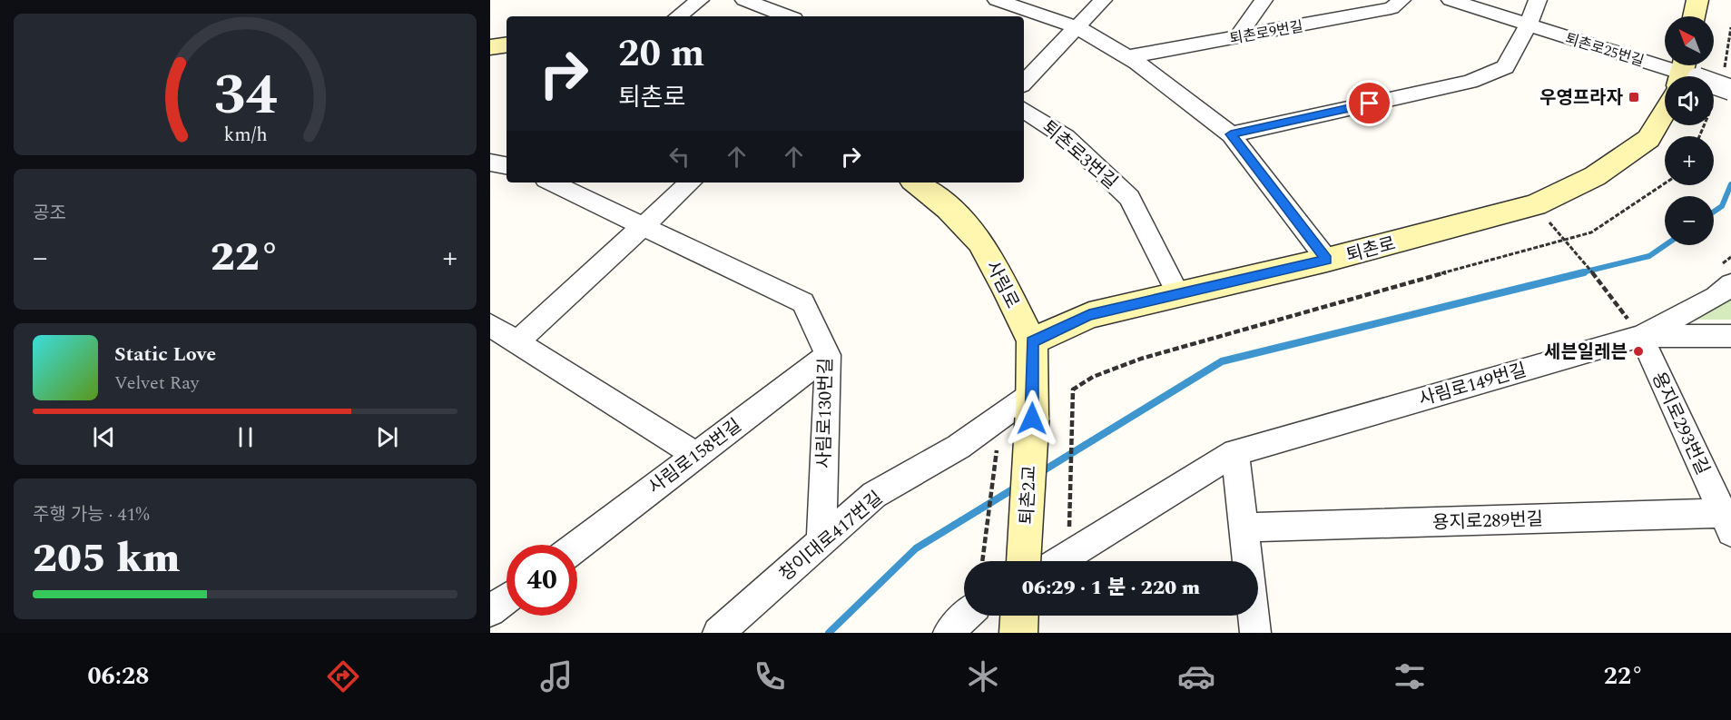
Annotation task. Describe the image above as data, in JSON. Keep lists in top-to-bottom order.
{
  "streets": {
    "street": [
      "퇴촌로9번길",
      "퇴촌로25번길",
      "퇴촌로3번길",
      "퇴촌로",
      "사림로",
      "사림로149번길",
      "사림로130번길",
      "용지로293번길",
      "사림로158번길",
      "퇴촌2교",
      "용지로289번길",
      "창이대로417번길"
    ]
  },
  "crossings": [
    ["퇴촌로3번길", "퇴촌로"],
    ["퇴촌로", "사림로"],
    ["사림로", "퇴촌2교"],
    ["사림로", "창이대로417번길"],
    ["사림로149번길", "용지로293번길"],
    ["사림로130번길", "사림로158번길"],
    ["사림로130번길", "창이대로417번길"],
    ["용지로293번길", "용지로289번길"],
    ["퇴촌2교", "창이대로417번길"]
  ],
  "places": {
    "transit": ["우영프라자"],
    "other": ["세븐일레븐"]
  },
  "north": "top left",
  "page": {
    "map_buttons": ["+", "−"],
    "turn": ["20 m", "퇴촌로"],
    "tile": [
      "공조",
      ["주행 가능 · 41%", "205 km"]
    ],
    "heat": ["−", "22°", "+"],
    "song": ["Static Love", "Velvet Ray"],
    "limit": "40",
    "trip": "06:29 · 1 분 · 220 m",
    "tabs": ["06:28", "22°"],
    "gauge": ["34", "km/h"]
  }
}
